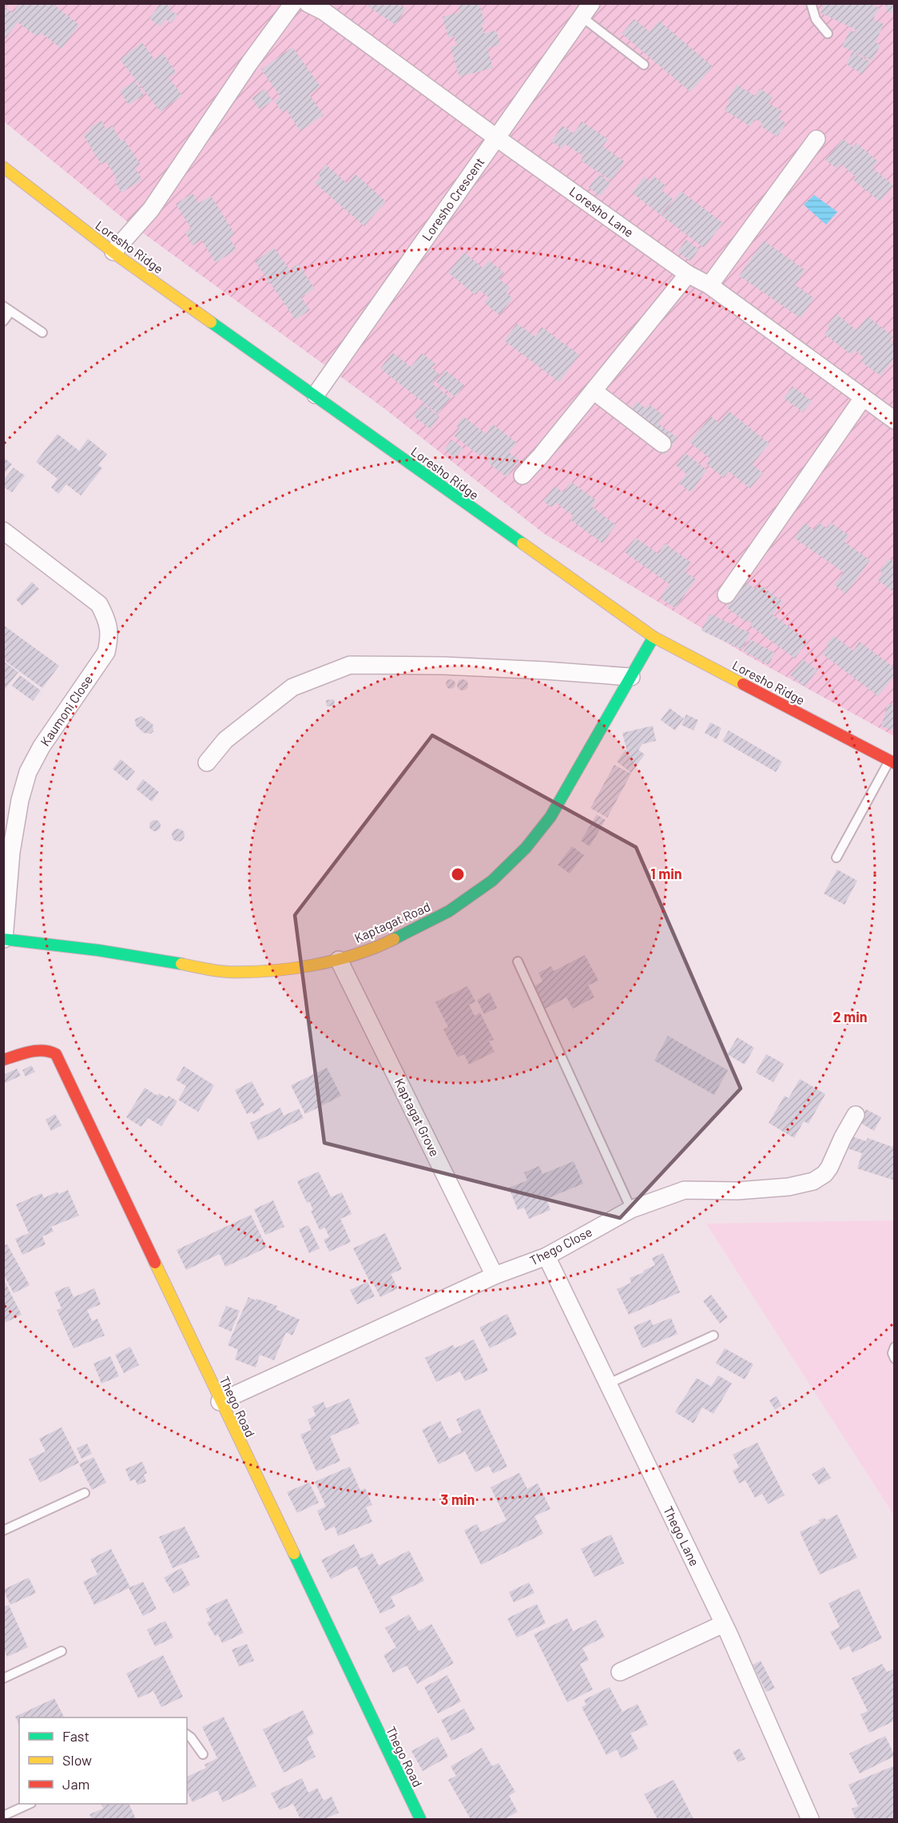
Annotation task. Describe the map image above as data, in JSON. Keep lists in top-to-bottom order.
{
  "streets": {
    "street": [
      "Loresho Crescent",
      "Loresho Lane",
      "Loresho Ridge",
      "Kaumoni Close",
      "Kaptagat Road",
      "Kaptagat Grove",
      "Thego Close",
      "Thego Road",
      "Thego Lane"
    ]
  },
  "crossings": [
    ["Loresho Crescent", "Loresho Lane"],
    ["Loresho Crescent", "Loresho Ridge"],
    ["Loresho Ridge", "Kaptagat Road"],
    ["Kaumoni Close", "Kaptagat Road"],
    ["Kaptagat Road", "Kaptagat Grove"],
    ["Kaptagat Grove", "Thego Close"],
    ["Thego Close", "Thego Road"],
    ["Thego Close", "Thego Lane"]
  ],
  "legend": ["Fast", "Slow", "Jam"],
  "rings": ["1 min", "2 min", "3 min"]
}
